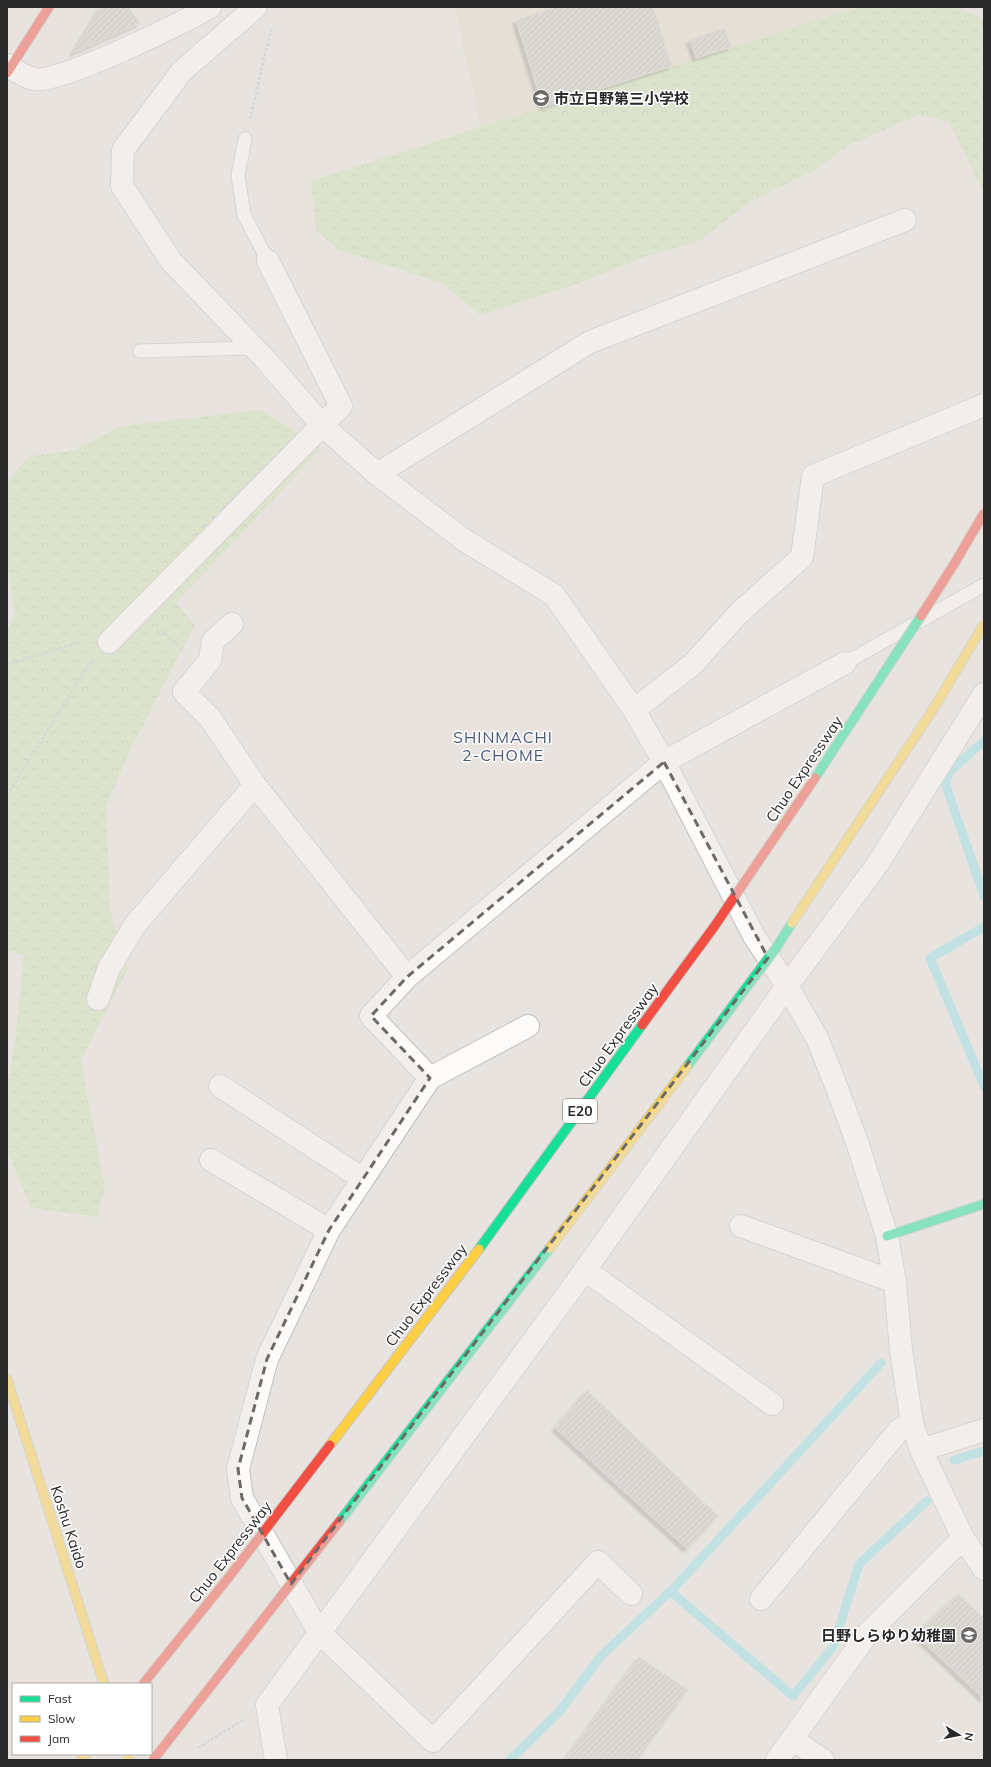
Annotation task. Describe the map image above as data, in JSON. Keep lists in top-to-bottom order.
{
  "streets": {
    "main road": ["Chuo Expressway", "E20", "Koshu Kaido"]
  },
  "districts": ["SHINMACHI 2-CHOME"],
  "places": {
    "school or university": ["市立日野第三小学校", "日野しらゆり幼稚園"]
  },
  "legend": ["Fast", "Slow", "Jam"],
  "north": "right"
}
